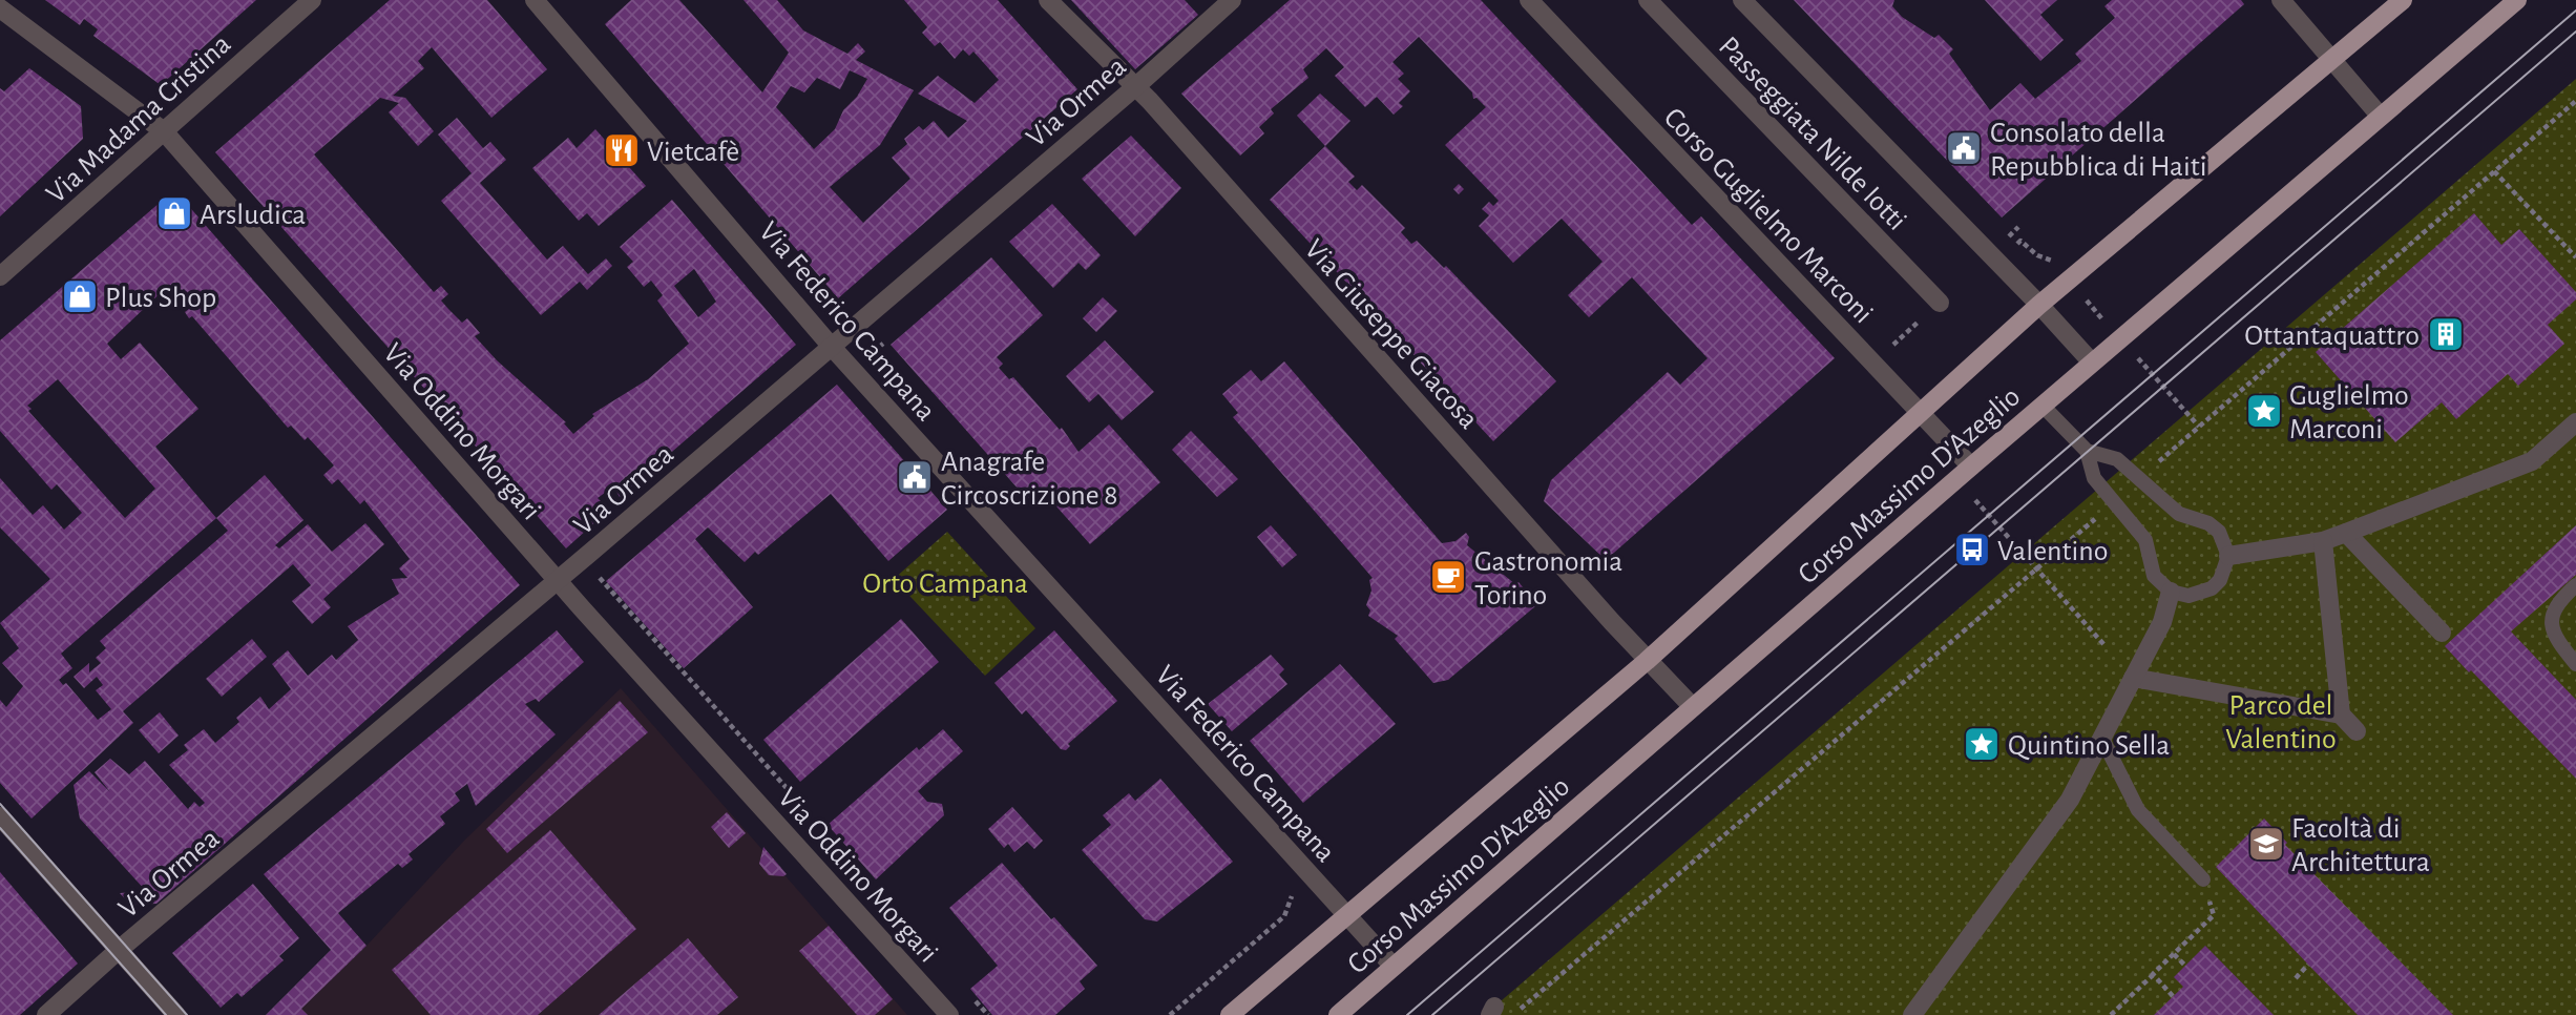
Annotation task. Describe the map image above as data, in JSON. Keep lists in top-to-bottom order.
{
  "streets": {
    "main road": ["Corso Massimo D'Azeglio"],
    "street": [
      "Via Ormea",
      "Via Madama Cristina",
      "Passeggiata Nilde Iotti",
      "Corso Guglielmo Marconi",
      "Via Federico Campana",
      "Via Giuseppe Giacosa",
      "Via Oddino Morgari"
    ]
  },
  "crossings": [
    ["Via Ormea", "Via Federico Campana"],
    ["Via Ormea", "Via Giuseppe Giacosa"],
    ["Via Ormea", "Via Oddino Morgari"],
    ["Via Madama Cristina", "Via Oddino Morgari"],
    ["Corso Guglielmo Marconi", "Corso Massimo D'Azeglio"],
    ["Via Federico Campana", "Corso Massimo D'Azeglio"],
    ["Via Giuseppe Giacosa", "Corso Massimo D'Azeglio"]
  ],
  "parks": ["Orto Campana", "Parco del Valentino"],
  "places": {
    "public building": ["Consolato della Repubblica di Haiti", "Anagrafe Circoscrizione 8"],
    "restaurant": ["Vietcafè"],
    "shop": ["Arsludica", "Plus Shop"],
    "building": ["Ottantaquattro"],
    "place": ["Guglielmo Marconi", "Quintino Sella"],
    "bus stop": ["Valentino"],
    "cafe": ["Gastronomia Torino"],
    "school or university": ["Facoltà di Architettura"]
  }
}
